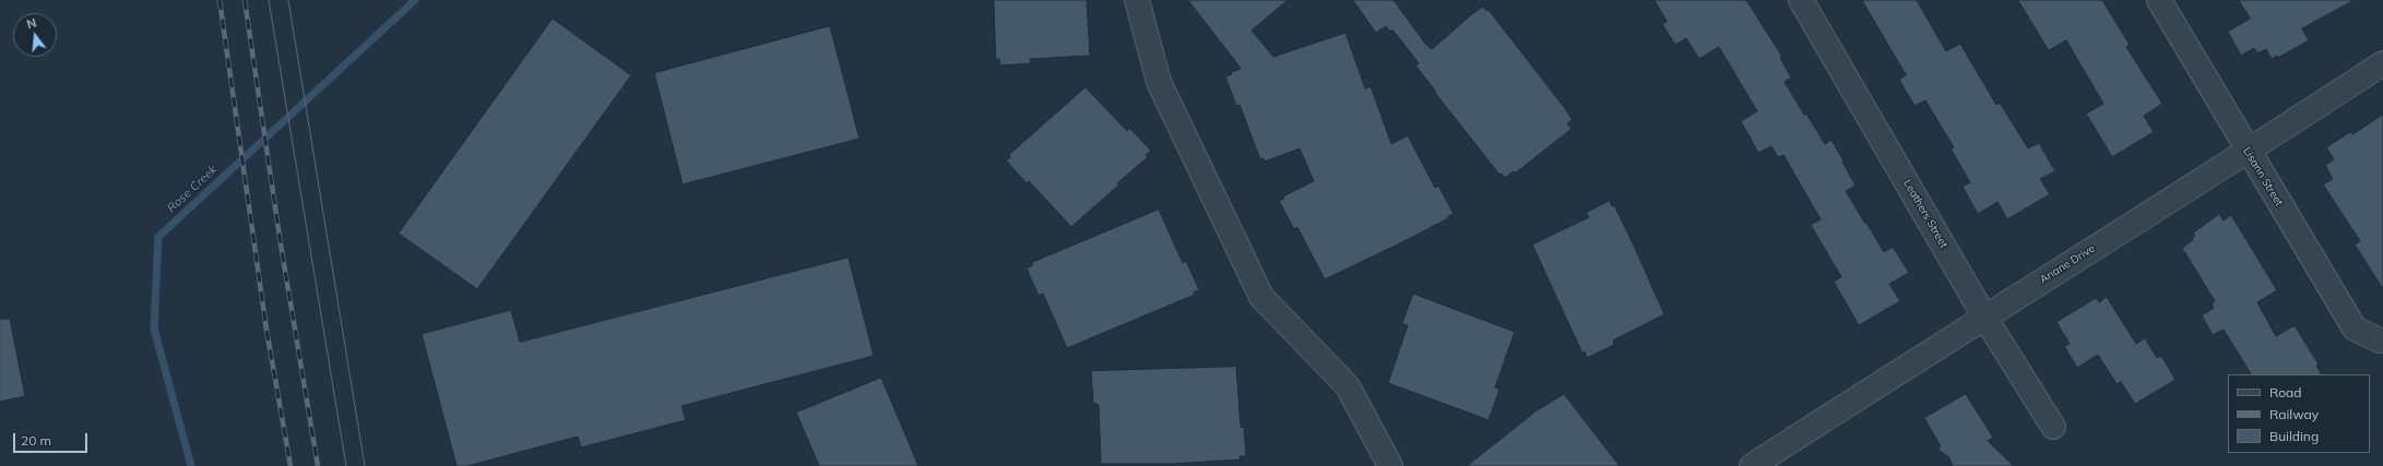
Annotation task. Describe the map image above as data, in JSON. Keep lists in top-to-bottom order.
{
  "streets": {
    "street": ["Lisann Street", "Leathers Street", "Ariane Drive"]
  },
  "crossings": [
    ["Lisann Street", "Ariane Drive"],
    ["Leathers Street", "Ariane Drive"]
  ],
  "water": ["Rose Creek"],
  "legend": ["Road", "Railway", "Building"],
  "scale_bar": "20 m",
  "north": "top"
}
